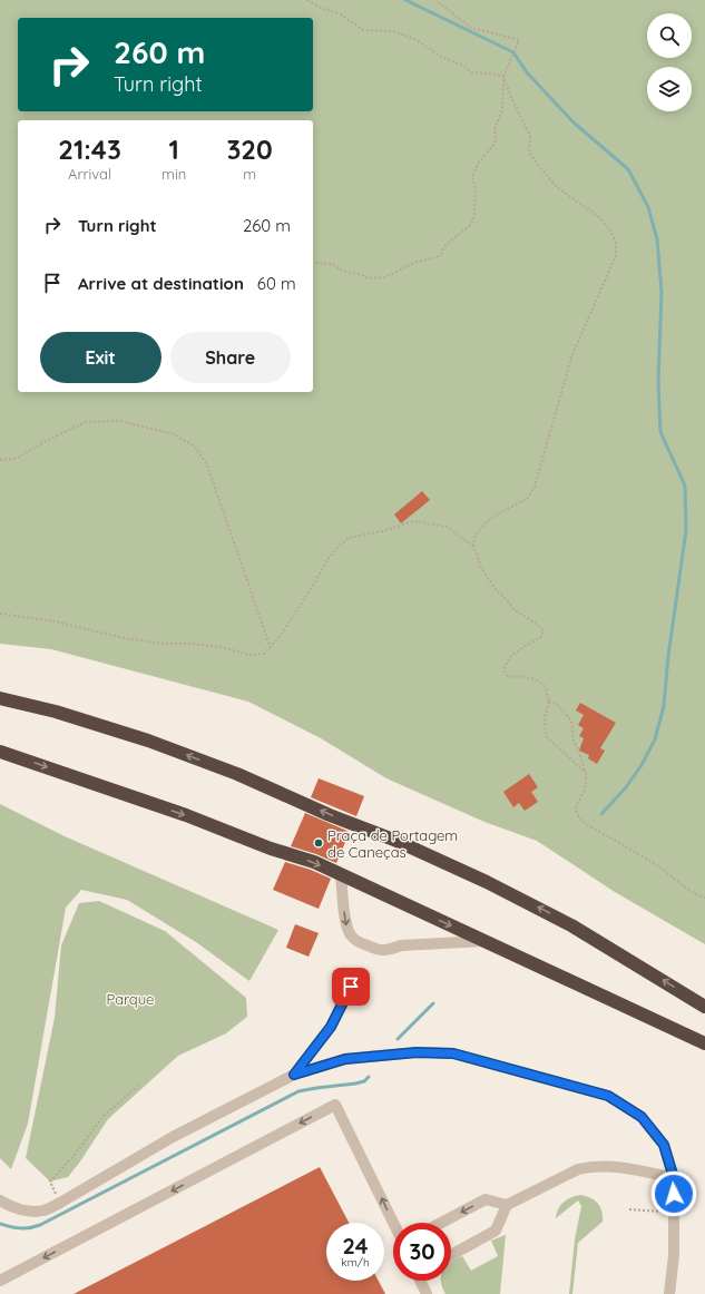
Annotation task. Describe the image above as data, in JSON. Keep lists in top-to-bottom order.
{
  "parks": ["Parque"],
  "places": ["Praça de Portagem de Caneças"],
  "page": {
    "turn": ["260 m", "Turn right"],
    "eta": [
      "21:43",
      "Arrival",
      "1",
      "min",
      "320",
      "m"
    ],
    "list": [
      {
        "name": "Turn right",
        "value": "260 m"
      },
      {
        "name": "Arrive at destination",
        "value": "60 m"
      }
    ],
    "buttons": ["Exit", "Share"],
    "speed": "24 km/h",
    "limit": "30"
  }
}
